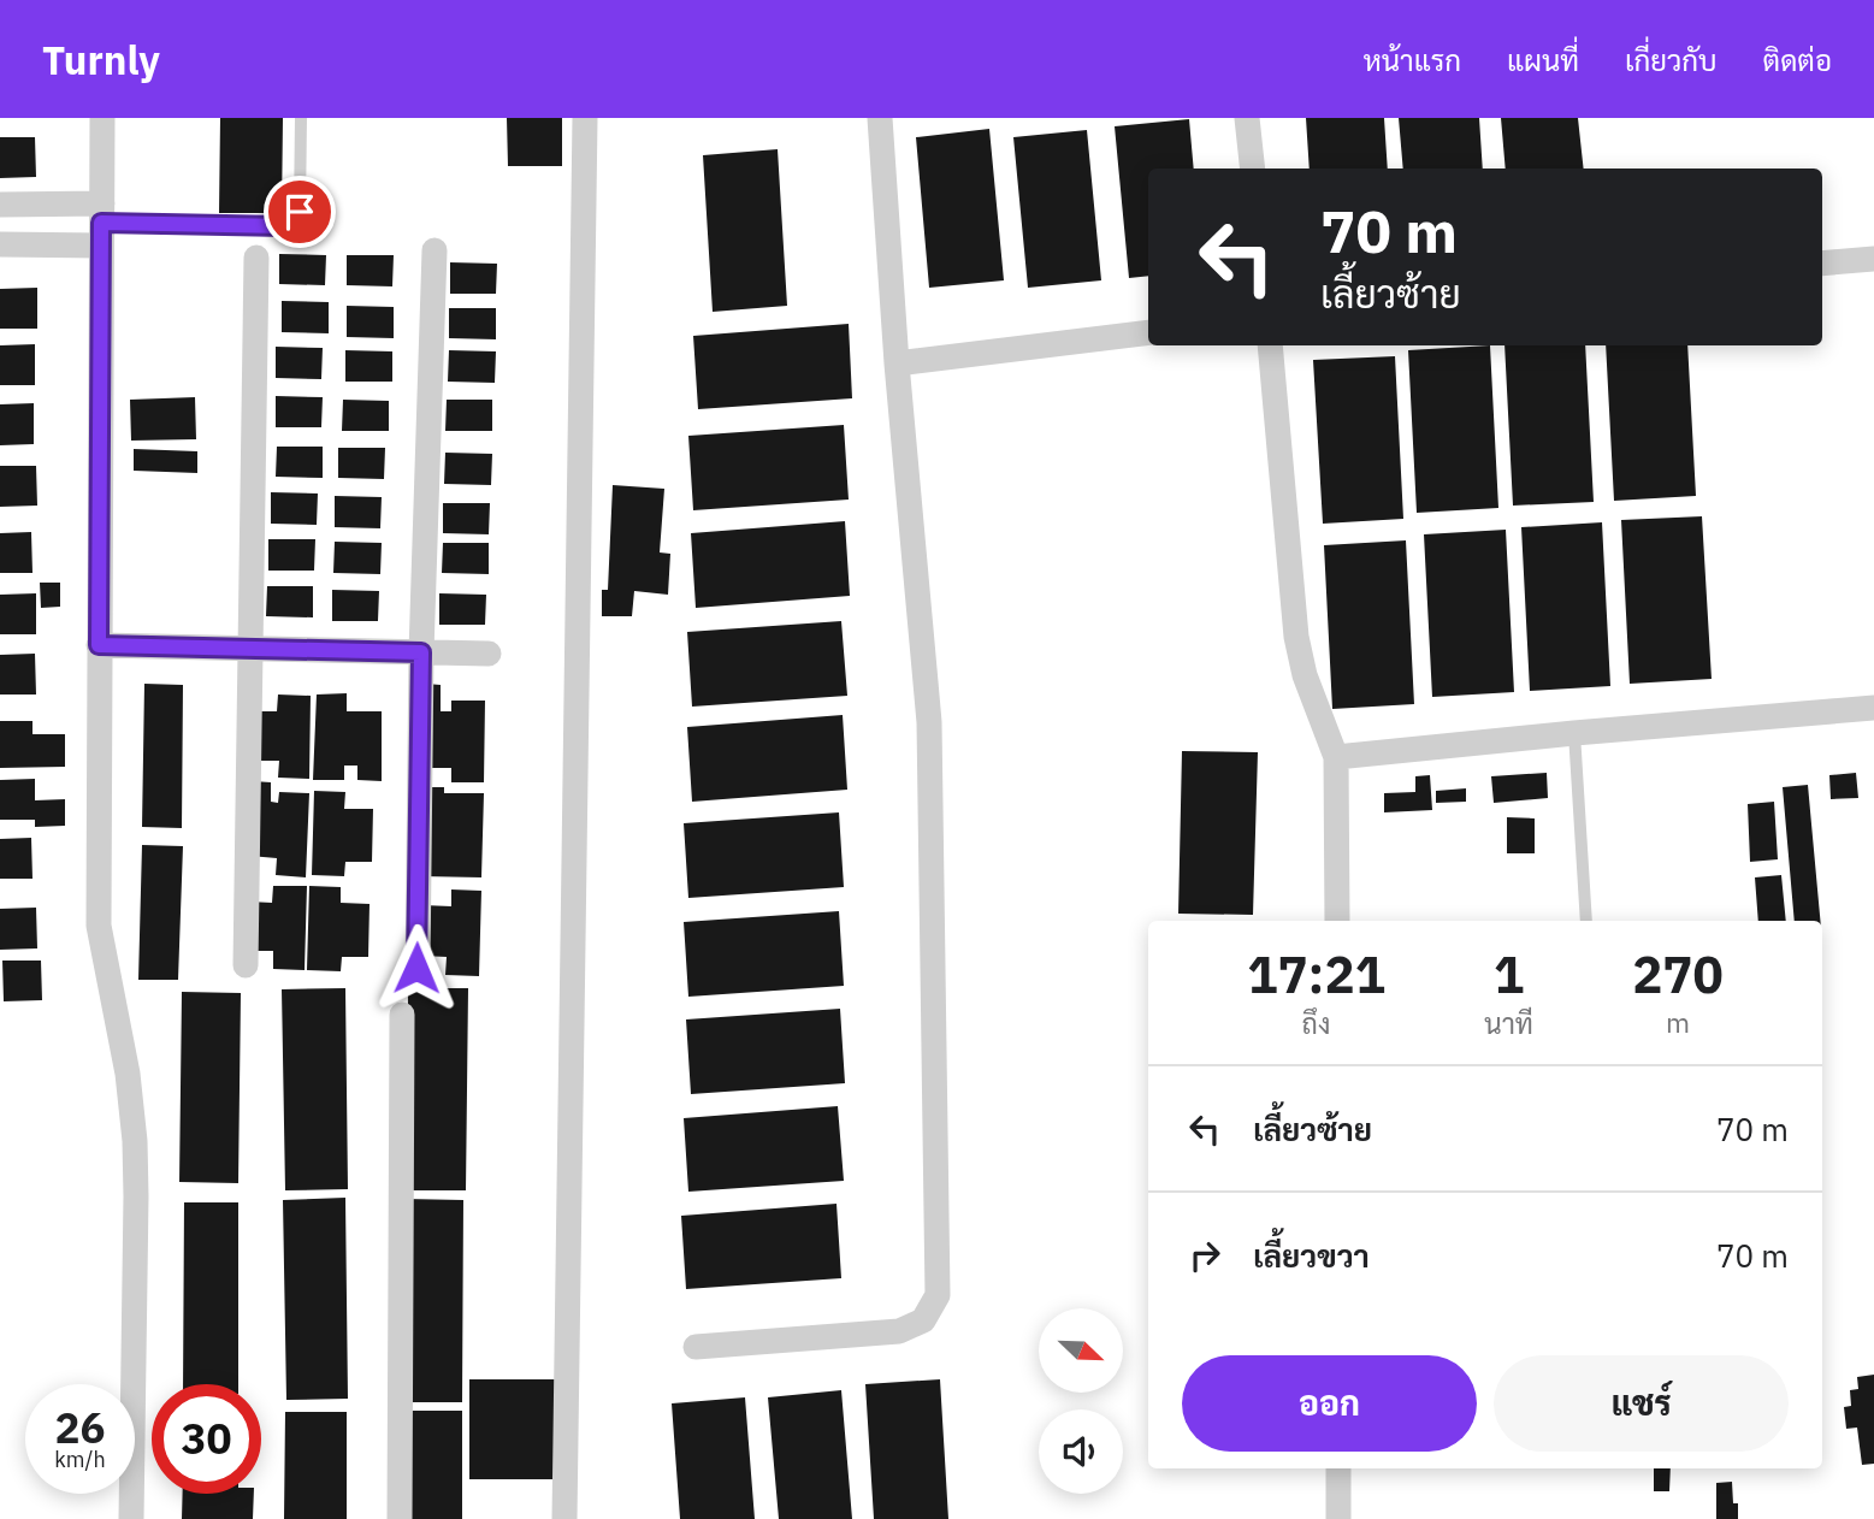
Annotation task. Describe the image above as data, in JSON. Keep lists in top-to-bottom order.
{
  "north": "bottom right",
  "page": {
    "header": "Turnly",
    "nav": [
      "หน้าแรก",
      "แผนที่",
      "เกี่ยวกับ",
      "ติดต่อ"
    ],
    "turn": ["70 m", "เลี้ยวซ้าย"],
    "eta": [
      "17:21",
      "ถึง",
      "1",
      "นาที",
      "270",
      "m"
    ],
    "list": [
      {
        "name": "เลี้ยวซ้าย",
        "value": "70 m"
      },
      {
        "name": "เลี้ยวขวา",
        "value": "70 m"
      }
    ],
    "buttons": ["ออก", "แชร์"],
    "speed": "26 km/h",
    "limit": "30"
  }
}
